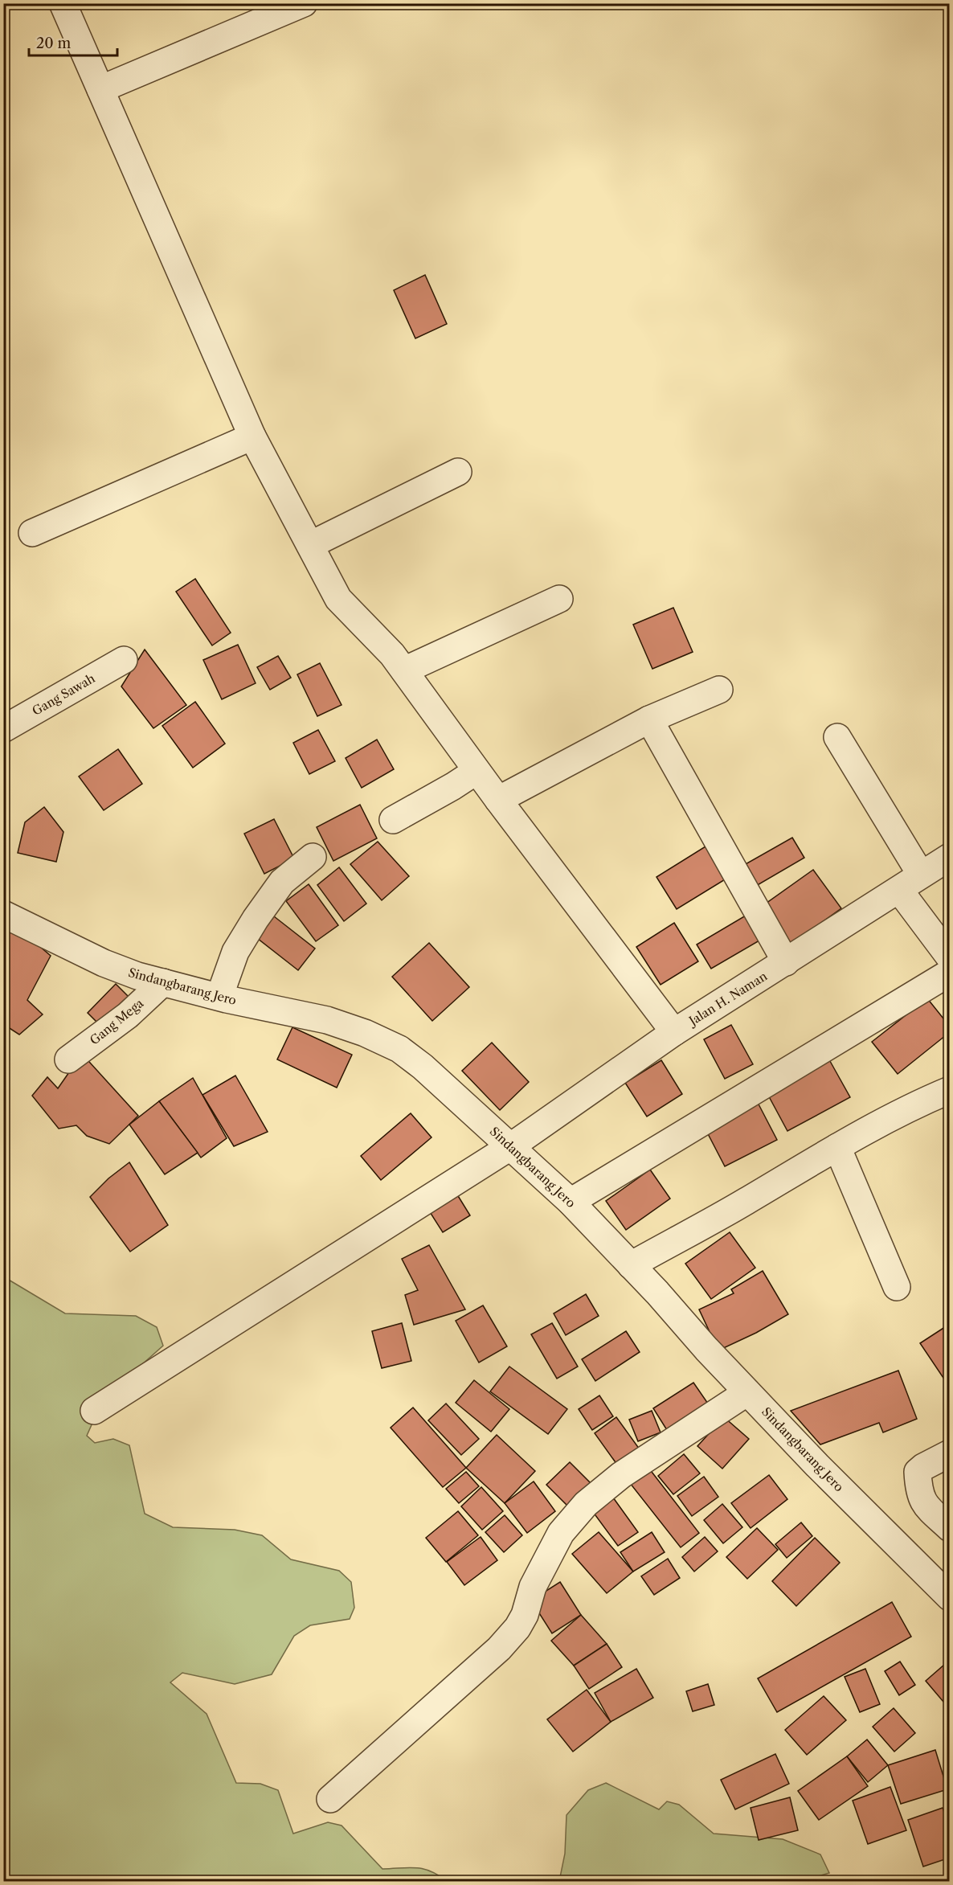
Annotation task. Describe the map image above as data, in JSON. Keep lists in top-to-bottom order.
{
  "streets": {
    "street": [
      "Gang Sawah",
      "Sindangbarang Jero",
      "Jalan H. Naman",
      "Gang Mega"
    ]
  },
  "crossings": [
    ["Sindangbarang Jero", "Jalan H. Naman"],
    ["Sindangbarang Jero", "Gang Mega"]
  ],
  "scale_bar": "20 m"
}
